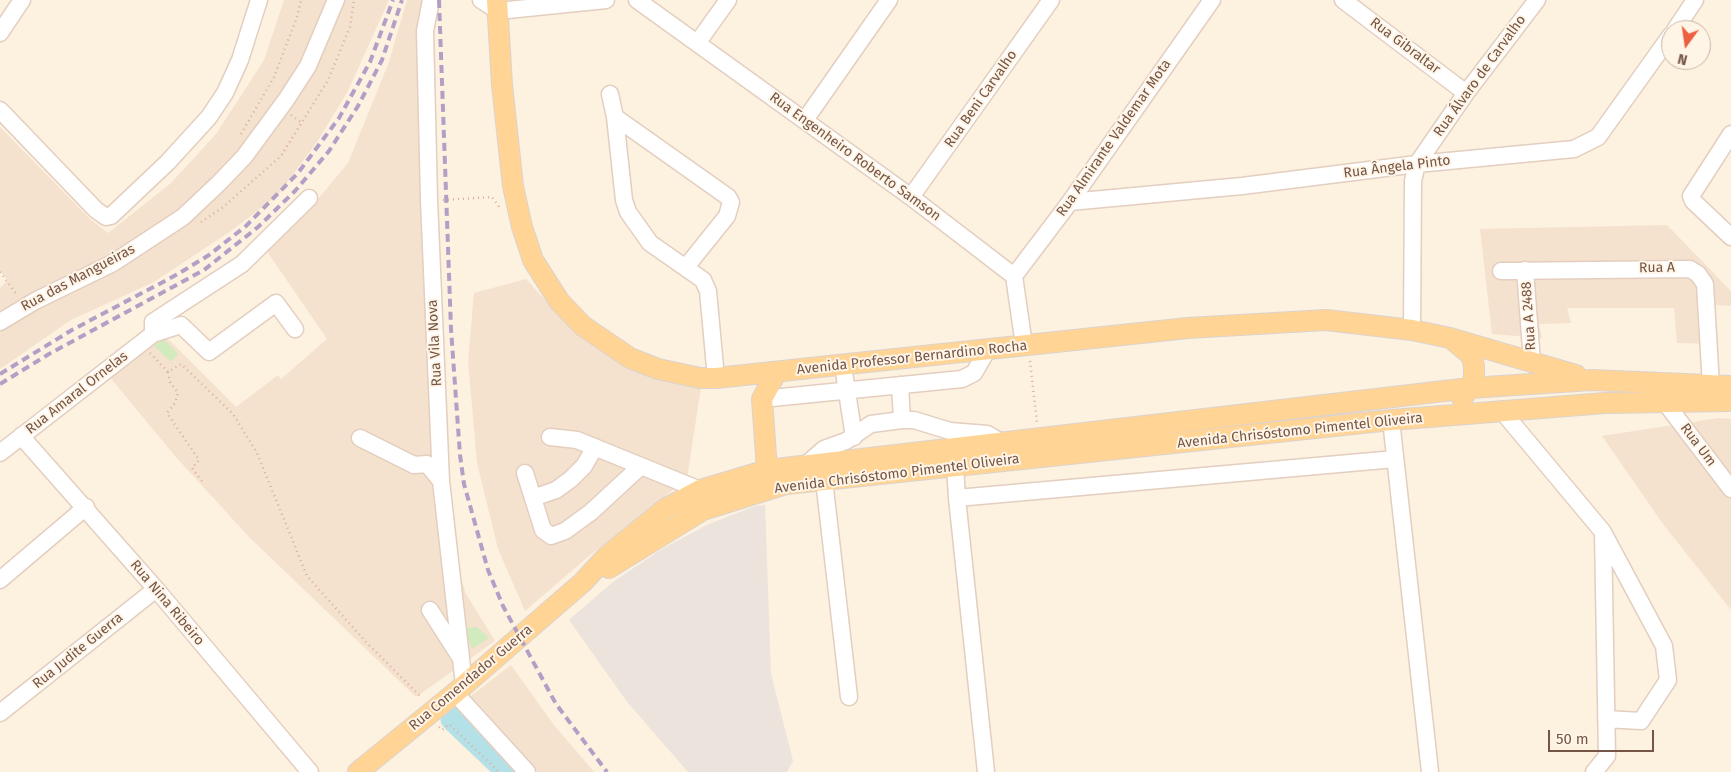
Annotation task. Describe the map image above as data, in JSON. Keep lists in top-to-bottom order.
{
  "streets": {
    "main road": ["Avenida Professor Bernardino Rocha", "Avenida Chrisóstomo Pimentel Oliveira", "Rua Comendador Guerra"],
    "street": [
      "Rua Gibraltar",
      "Rua Álvaro de Carvalho",
      "Rua Beni Carvalho",
      "Rua Almirante Valdemar Mota",
      "Rua Engenheiro Roberto Samson",
      "Rua Ângela Pinto",
      "Rua A",
      "Rua das Mangueiras",
      "Rua A 2488",
      "Rua Vila Nova",
      "Rua Amaral Ornelas",
      "Rua Um",
      "Rua Nina Ribeiro",
      "Rua Judite Guerra"
    ]
  },
  "crossings": [
    ["Rua Gibraltar", "Rua Álvaro de Carvalho"],
    ["Rua Álvaro de Carvalho", "Rua Ângela Pinto"],
    ["Rua Álvaro de Carvalho", "Avenida Professor Bernardino Rocha"],
    ["Rua Beni Carvalho", "Rua Engenheiro Roberto Samson"],
    ["Rua Almirante Valdemar Mota", "Rua Engenheiro Roberto Samson"],
    ["Rua Almirante Valdemar Mota", "Rua Ângela Pinto"],
    ["Rua A", "Rua A 2488"],
    ["Rua A", "Avenida Chrisóstomo Pimentel Oliveira"],
    ["Rua A 2488", "Avenida Professor Bernardino Rocha"],
    ["Rua Vila Nova", "Rua Comendador Guerra"],
    ["Avenida Professor Bernardino Rocha", "Avenida Chrisóstomo Pimentel Oliveira"],
    ["Rua Amaral Ornelas", "Rua Nina Ribeiro"],
    ["Avenida Chrisóstomo Pimentel Oliveira", "Rua Um"],
    ["Avenida Chrisóstomo Pimentel Oliveira", "Rua Comendador Guerra"],
    ["Rua Nina Ribeiro", "Rua Judite Guerra"]
  ],
  "scale_bar": "50 m",
  "north": "bottom"
}
